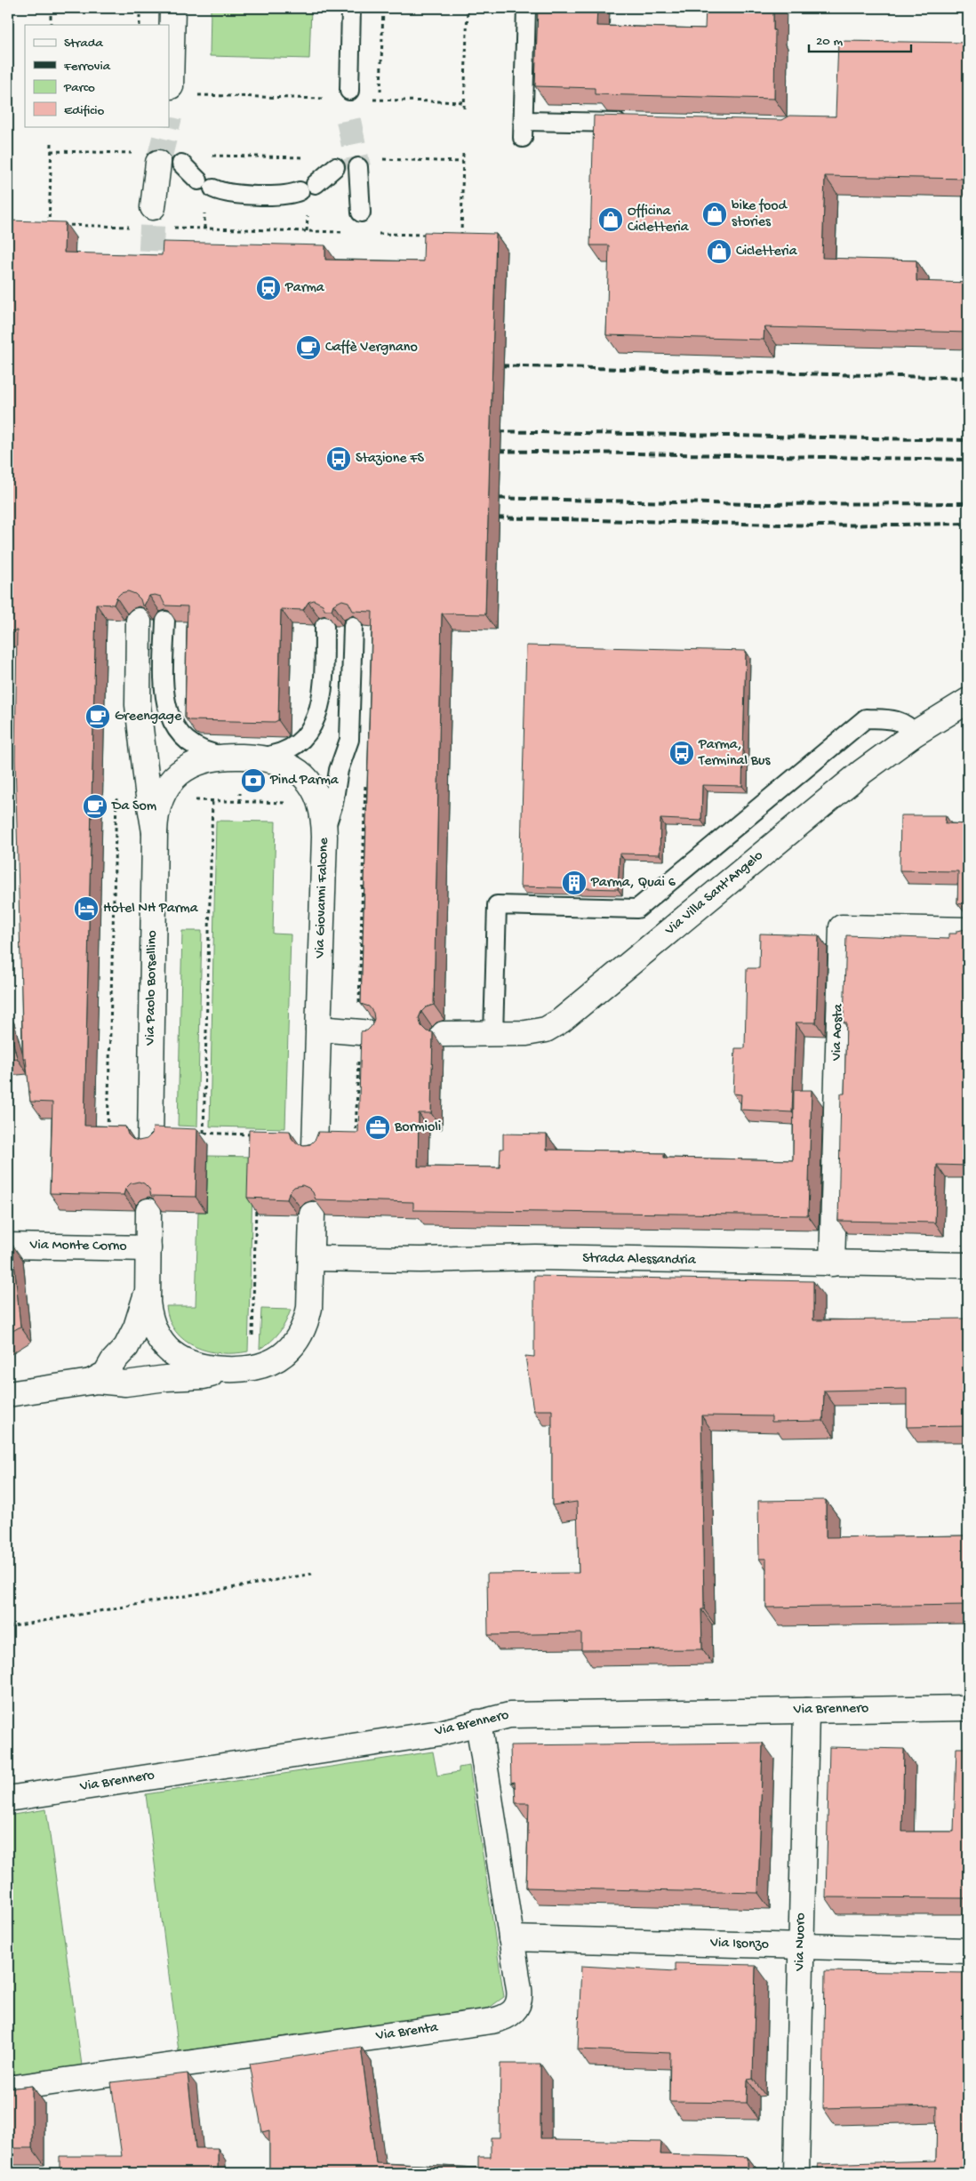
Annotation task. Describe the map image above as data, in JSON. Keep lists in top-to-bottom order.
{
  "streets": {
    "street": [
      "Via Villa Sant'Angelo",
      "Via Giovanni Falcone",
      "Via Paolo Borsellino",
      "Via Aosta",
      "Via Monte Corno",
      "Strada Alessandria",
      "Via Brennero",
      "Via Nuoro",
      "Via Isonzo",
      "Via Brenta"
    ]
  },
  "crossings": [
    ["Via Aosta", "Strada Alessandria"],
    ["Via Brennero", "Via Nuoro"],
    ["Via Brennero", "Via Brenta"],
    ["Via Nuoro", "Via Isonzo"],
    ["Via Isonzo", "Via Brenta"]
  ],
  "places": {
    "shop": ["bike food stories", "Officina Cicletteria", "Cicletteria"],
    "station": ["Parma"],
    "cafe": ["Caffè Vergnano", "Greengage", "Da Som"],
    "bus stop": ["Stazione FS", "Parma, Terminal Bus"],
    "bank": ["Pind Parma"],
    "building": ["Parma, Quai 6"],
    "hotel": ["Hotel NH Parma"],
    "office": ["Bormioli"]
  },
  "legend": [
    "Strada",
    "Ferrovia",
    "Parco",
    "Edificio"
  ],
  "scale_bar": "20 m"
}
